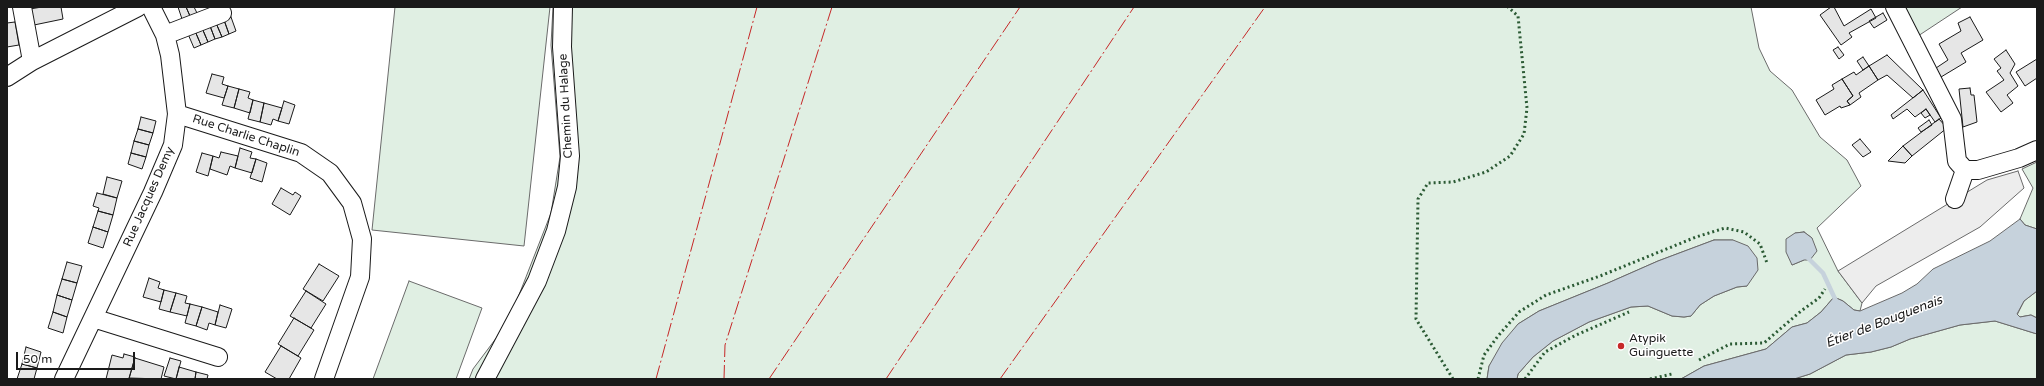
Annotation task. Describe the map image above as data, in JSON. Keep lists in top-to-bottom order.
{
  "streets": {
    "street": ["Chemin du Halage", "Rue Charlie Chaplin", "Rue Jacques Demy"]
  },
  "crossings": [
    ["Rue Charlie Chaplin", "Rue Jacques Demy"]
  ],
  "water": ["Étier de Bouguenais"],
  "places": ["Atypik Guinguette"],
  "scale_bar": "50 m"
}
